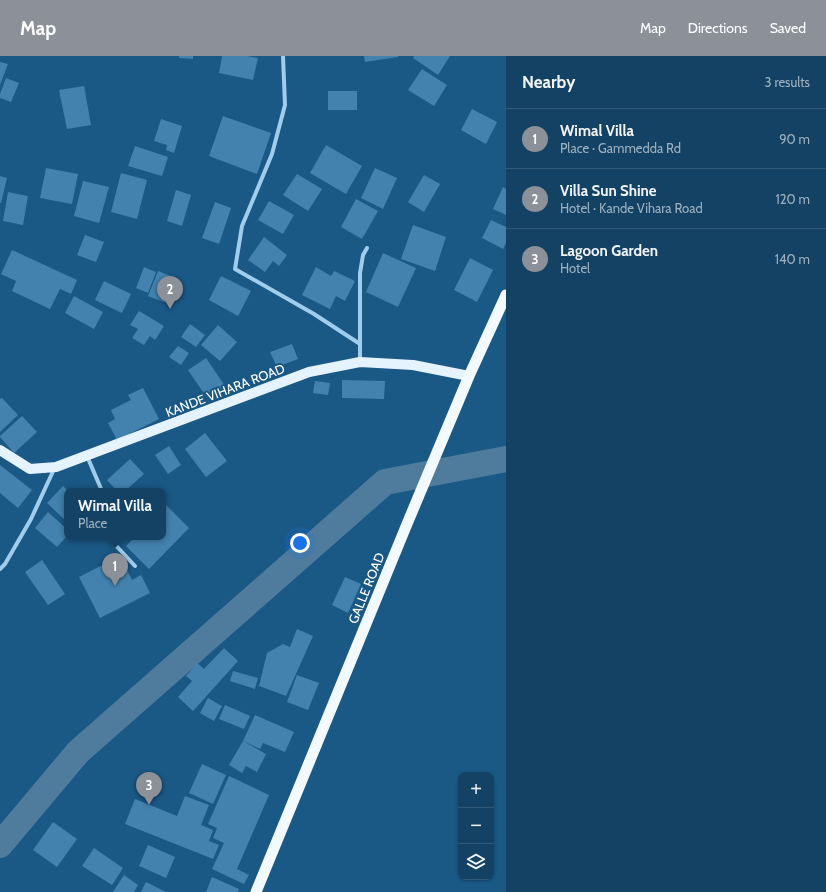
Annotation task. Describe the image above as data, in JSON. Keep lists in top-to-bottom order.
{
  "streets": {
    "highway": ["GALLE ROAD"],
    "main road": ["KANDE VIHARA ROAD"]
  },
  "crossings": [
    ["KANDE VIHARA ROAD", "GALLE ROAD"]
  ],
  "page": {
    "header": "Map",
    "nav": ["Map", "Directions", "Saved"],
    "heading": ["Nearby", "3 results"],
    "list": [
      {
        "mark": "1",
        "name": "Wimal Villa",
        "note": "Place · Gammedda Rd",
        "value": "90 m"
      },
      {
        "mark": "2",
        "name": "Villa Sun Shine",
        "note": "Hotel · Kande Vihara Road",
        "value": "120 m"
      },
      {
        "mark": "3",
        "name": "Lagoon Garden",
        "note": "Hotel",
        "value": "140 m"
      }
    ],
    "pins": ["2", "1", "3"],
    "popup": ["Wimal Villa", "Place"],
    "map_buttons": ["+", "−"]
  }
}
